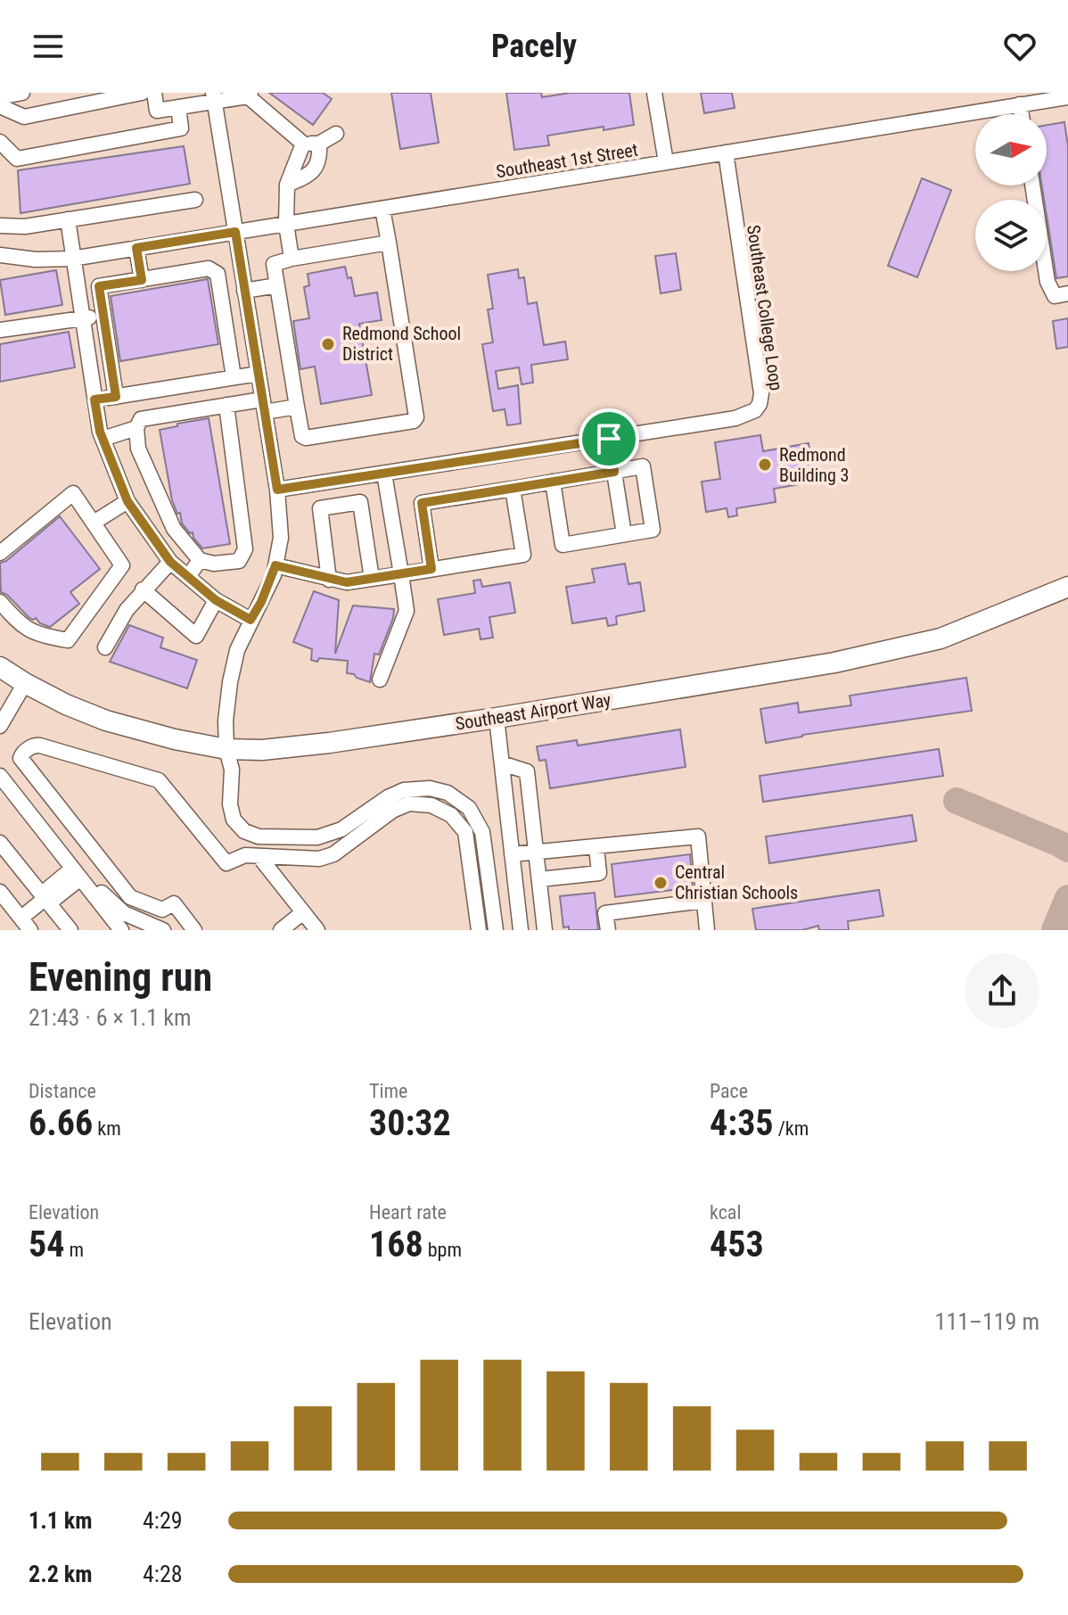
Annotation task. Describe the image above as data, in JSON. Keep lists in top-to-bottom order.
{
  "streets": {
    "main road": ["Southeast Airport Way"],
    "street": ["Southeast 1st Street", "Southeast College Loop"]
  },
  "crossings": [
    ["Southeast 1st Street", "Southeast College Loop"]
  ],
  "places": ["Redmond School District", "Redmond Building 3", "Central Christian Schools"],
  "north": "right",
  "page": {
    "header": "Pacely",
    "heading": ["Evening run", "21:43 · 6 × 1.1 km"],
    "stats": [
      ["Distance", "6.66 km"],
      ["Time", "30:32"],
      ["Pace", "4:35 /km"],
      ["Elevation", "54 m"],
      ["Heart rate", "168 bpm"],
      ["kcal", "453"]
    ],
    "chart": ["Elevation", "111–119 m"],
    "list": [
      {
        "name": "1.1 km",
        "note": "4:29"
      },
      {
        "name": "2.2 km",
        "note": "4:28"
      }
    ]
  }
}
